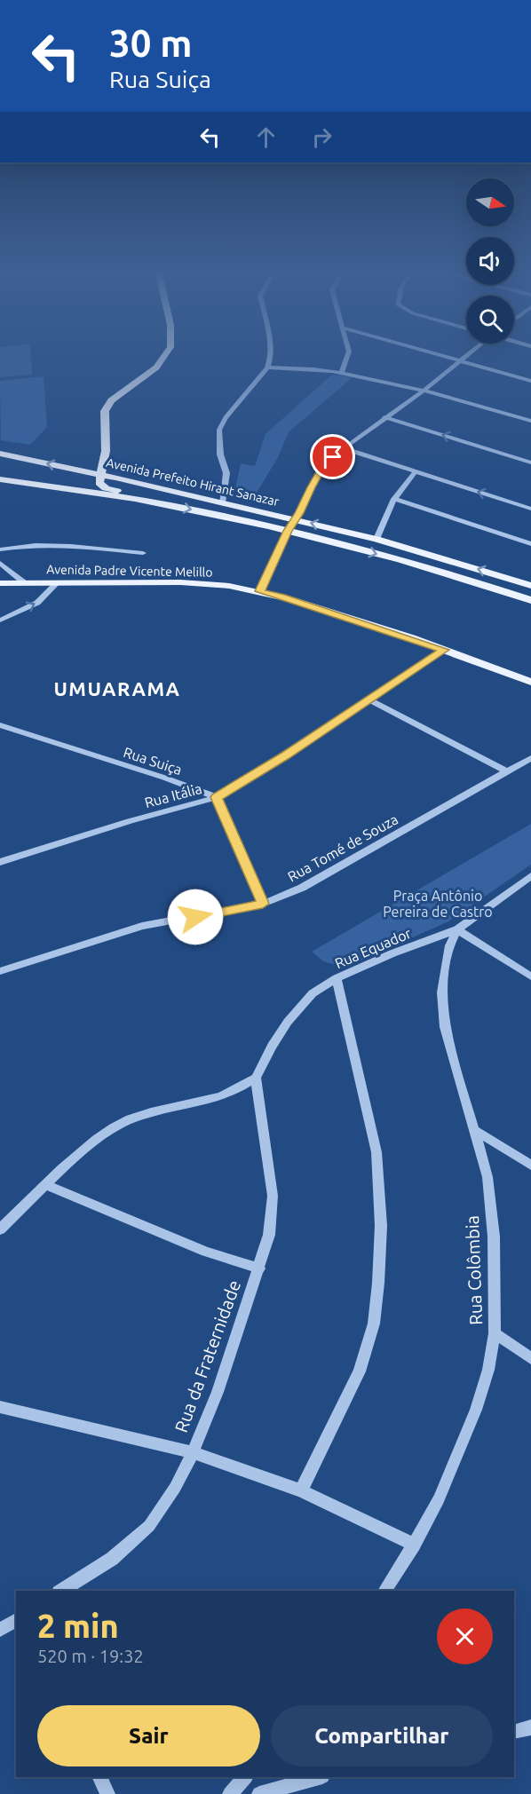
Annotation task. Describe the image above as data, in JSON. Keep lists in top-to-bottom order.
{
  "streets": {
    "main road": ["Avenida Prefeito Hirant Sanazar", "Avenida Padre Vicente Melillo"],
    "street": [
      "Rua Suiça",
      "Rua Itália",
      "Rua Tomé de Souza",
      "Rua Equador",
      "Rua Colômbia",
      "Rua da Fraternidade"
    ]
  },
  "crossings": [
    ["Avenida Padre Vicente Melillo", "Rua Itália"],
    ["Rua Suiça", "Rua Itália"],
    ["Rua Equador", "Rua Colômbia"],
    ["Rua Equador", "Rua da Fraternidade"]
  ],
  "districts": ["UMUARAMA"],
  "parks": ["Praça Antônio Pereira de Castro"],
  "north": "right",
  "page": {
    "turn": ["30 m", "Rua Suiça"],
    "heading": ["2 min", "520 m · 19:32"],
    "buttons": ["Sair", "Compartilhar"]
  }
}
